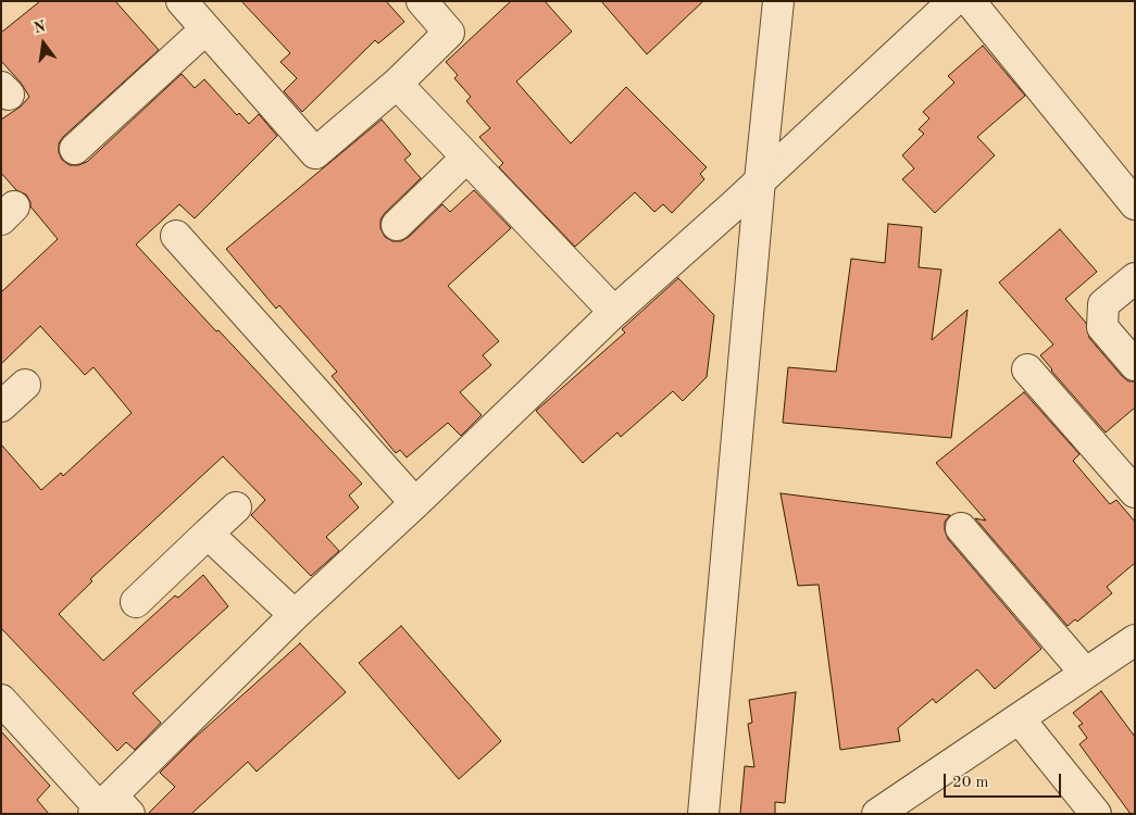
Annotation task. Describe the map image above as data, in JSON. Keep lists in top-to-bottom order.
{
  "scale_bar": "20 m",
  "north": "top"
}
